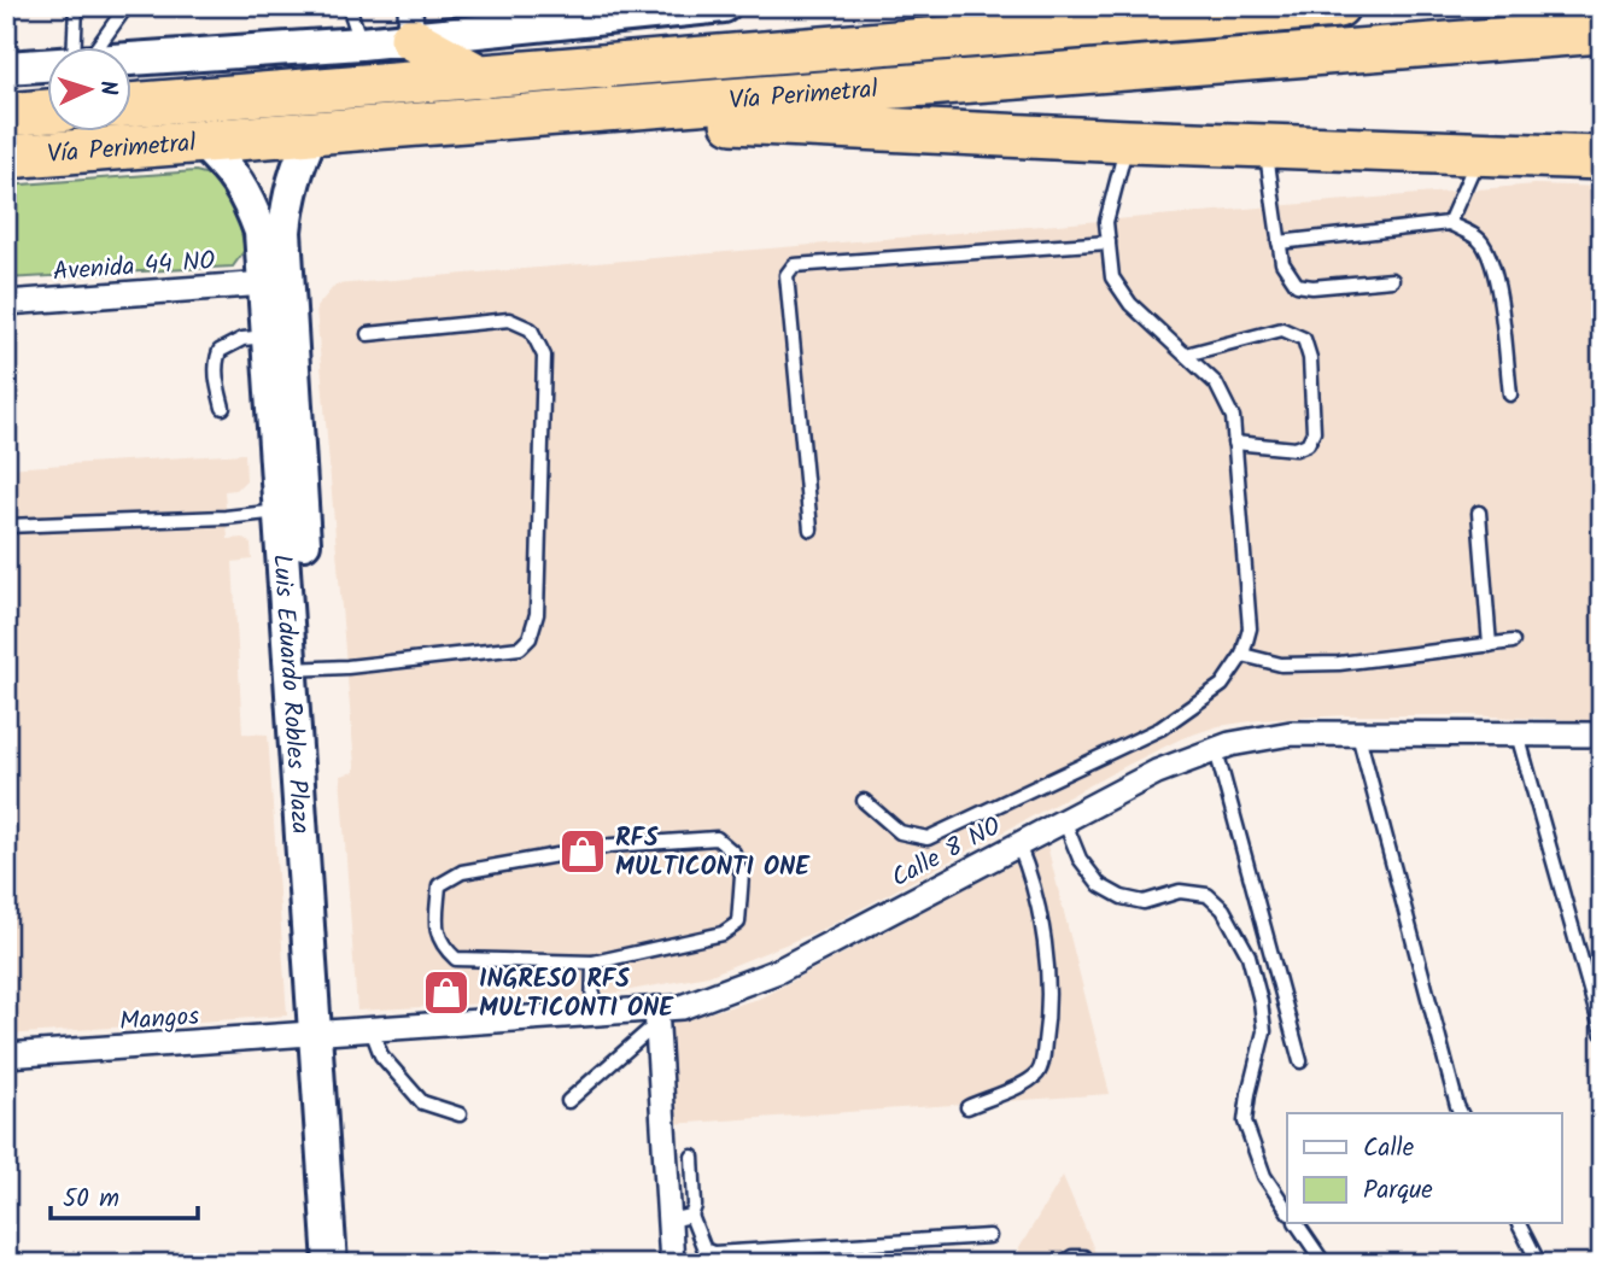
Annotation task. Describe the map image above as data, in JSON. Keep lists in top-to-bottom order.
{
  "streets": {
    "highway": ["Vía Perimetral"],
    "street": [
      "Avenida 44 NO",
      "Luis Eduardo Robles Plaza",
      "Calle 8 NO",
      "Mangos"
    ]
  },
  "crossings": [
    ["Vía Perimetral", "Luis Eduardo Robles Plaza"],
    ["Avenida 44 NO", "Luis Eduardo Robles Plaza"],
    ["Luis Eduardo Robles Plaza", "Calle 8 NO"],
    ["Luis Eduardo Robles Plaza", "Mangos"],
    ["Calle 8 NO", "Mangos"]
  ],
  "places": {
    "shop": ["RFS MULTICONTI ONE", "INGRESO RFS MULTICONTI ONE"]
  },
  "legend": ["Calle", "Parque"],
  "scale_bar": "50 m",
  "north": "right"
}
